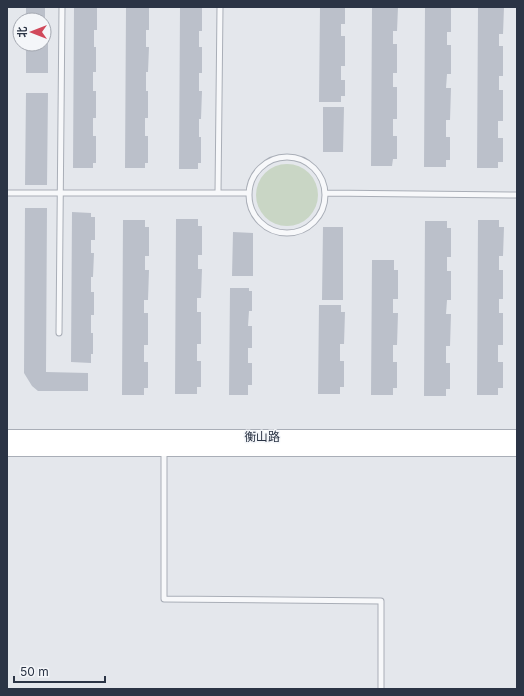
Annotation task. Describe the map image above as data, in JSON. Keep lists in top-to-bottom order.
{
  "streets": {
    "street": ["衡山路"]
  },
  "scale_bar": "50 m",
  "north": "left"
}
